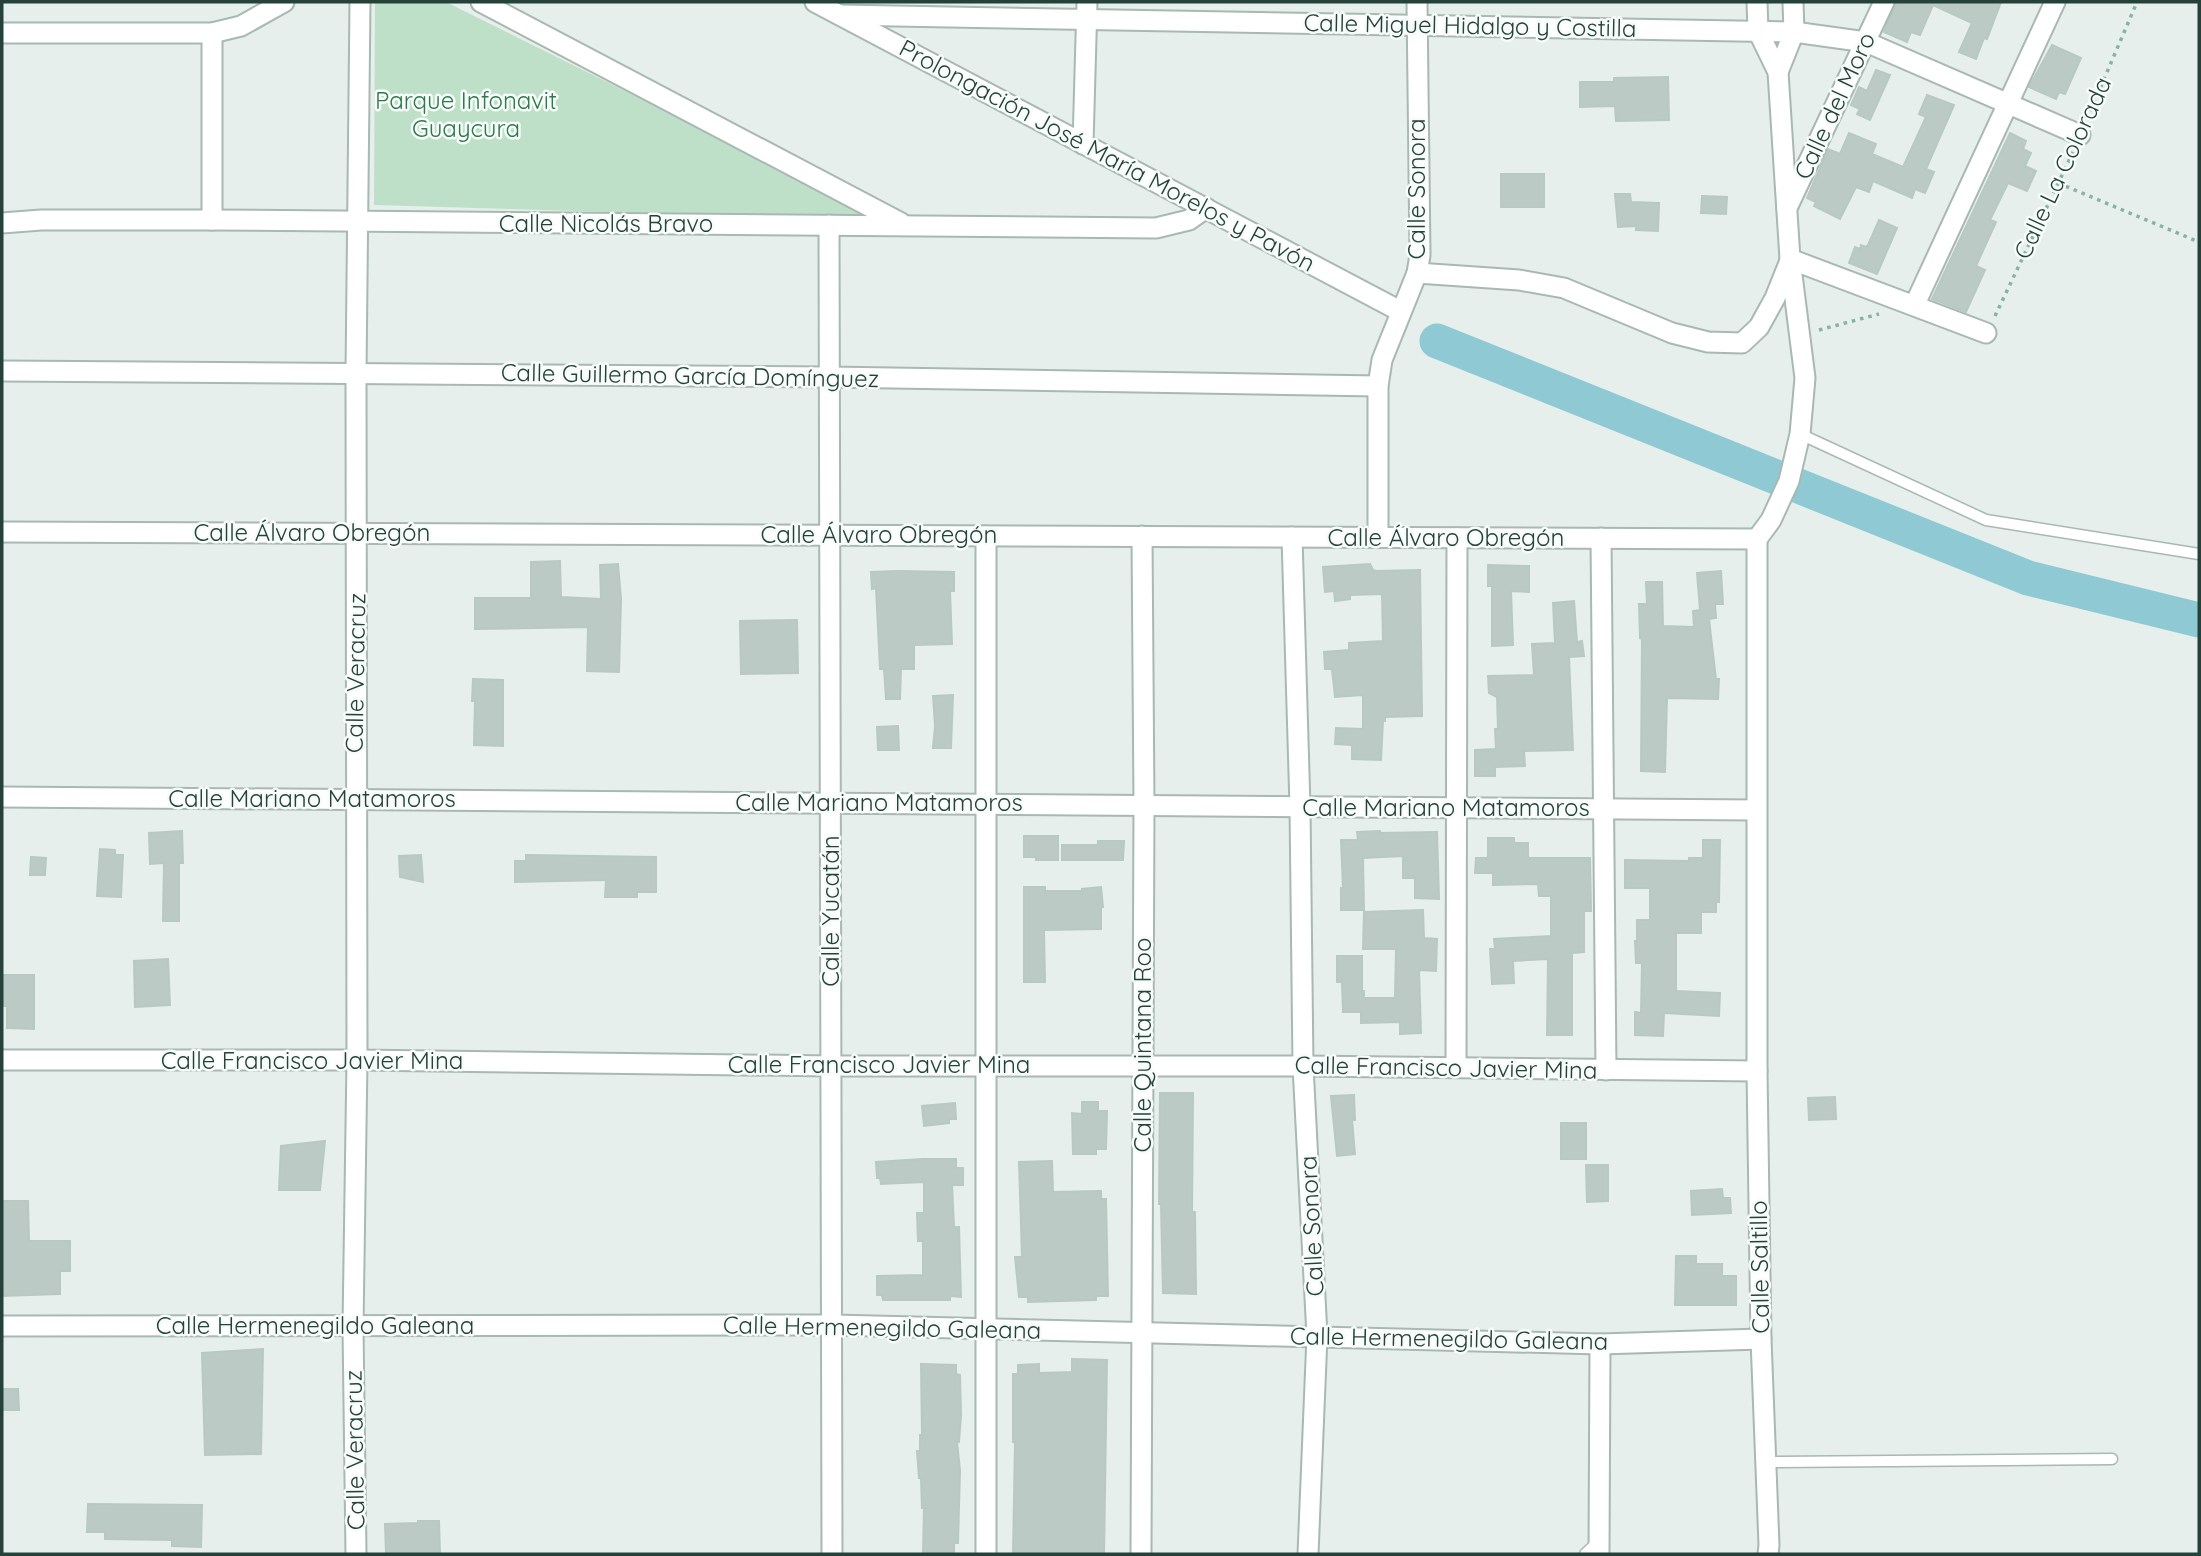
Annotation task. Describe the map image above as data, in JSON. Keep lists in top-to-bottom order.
{
  "streets": {
    "street": [
      "Calle Miguel Hidalgo y Costilla",
      "Calle del Moro",
      "Prolongación José María Morelos y Pavón",
      "Calle Sonora",
      "Calle Nicolás Bravo",
      "Calle Guillermo García Domínguez",
      "Calle Álvaro Obregón",
      "Calle Veracruz",
      "Calle Mariano Matamoros",
      "Calle Yucatán",
      "Calle Quintana Roo",
      "Calle Francisco Javier Mina",
      "Calle Saltillo",
      "Calle Hermenegildo Galeana"
    ],
    "path": ["Calle La Colorada"]
  },
  "crossings": [
    ["Calle Miguel Hidalgo y Costilla", "Calle del Moro"],
    ["Calle Miguel Hidalgo y Costilla", "Prolongación José María Morelos y Pavón"],
    ["Calle Miguel Hidalgo y Costilla", "Calle La Colorada"],
    ["Calle Miguel Hidalgo y Costilla", "Calle Sonora"],
    ["Prolongación José María Morelos y Pavón", "Calle Sonora"],
    ["Prolongación José María Morelos y Pavón", "Calle Nicolás Bravo"],
    ["Calle Sonora", "Calle Guillermo García Domínguez"],
    ["Calle Sonora", "Calle Álvaro Obregón"],
    ["Calle Sonora", "Calle Mariano Matamoros"],
    ["Calle Sonora", "Calle Francisco Javier Mina"],
    ["Calle Sonora", "Calle Hermenegildo Galeana"],
    ["Calle Nicolás Bravo", "Calle Veracruz"],
    ["Calle Nicolás Bravo", "Calle Yucatán"],
    ["Calle Guillermo García Domínguez", "Calle Veracruz"],
    ["Calle Guillermo García Domínguez", "Calle Yucatán"],
    ["Calle Álvaro Obregón", "Calle Veracruz"],
    ["Calle Álvaro Obregón", "Calle Yucatán"],
    ["Calle Álvaro Obregón", "Calle Quintana Roo"],
    ["Calle Álvaro Obregón", "Calle Saltillo"],
    ["Calle Veracruz", "Calle Mariano Matamoros"],
    ["Calle Veracruz", "Calle Francisco Javier Mina"],
    ["Calle Veracruz", "Calle Hermenegildo Galeana"],
    ["Calle Mariano Matamoros", "Calle Yucatán"],
    ["Calle Mariano Matamoros", "Calle Quintana Roo"],
    ["Calle Mariano Matamoros", "Calle Saltillo"],
    ["Calle Yucatán", "Calle Francisco Javier Mina"],
    ["Calle Yucatán", "Calle Hermenegildo Galeana"],
    ["Calle Quintana Roo", "Calle Francisco Javier Mina"],
    ["Calle Quintana Roo", "Calle Hermenegildo Galeana"],
    ["Calle Francisco Javier Mina", "Calle Saltillo"],
    ["Calle Saltillo", "Calle Hermenegildo Galeana"]
  ],
  "parks": ["Parque Infonavit Guaycura"]
}
